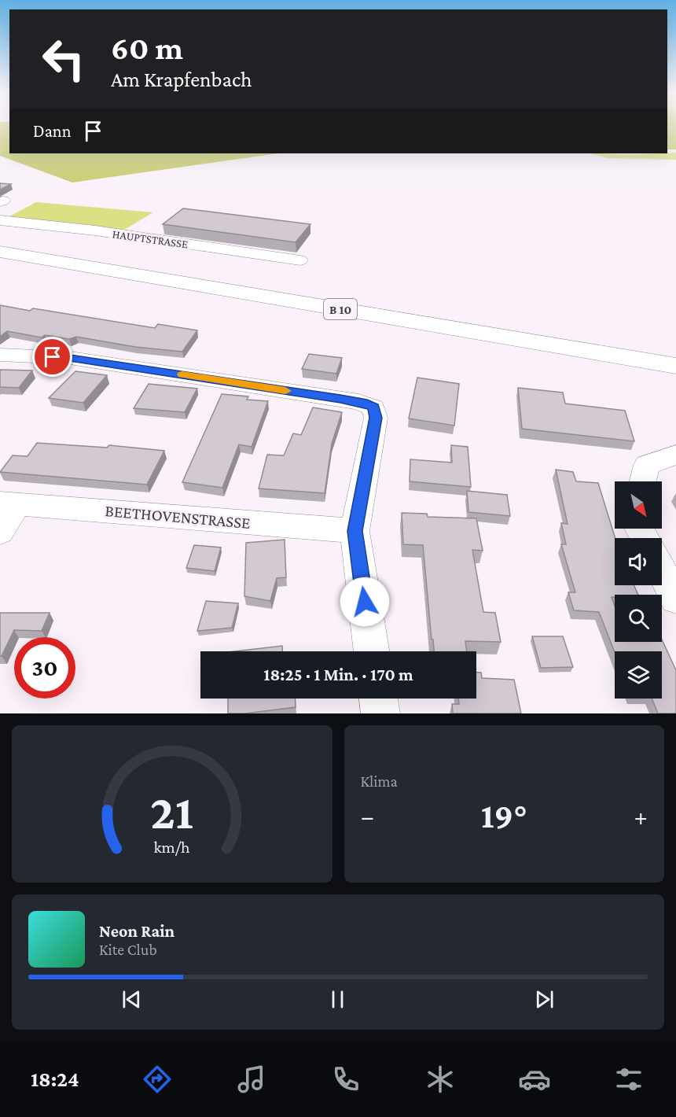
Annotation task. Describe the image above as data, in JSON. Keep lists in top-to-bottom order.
{
  "streets": {
    "main road": ["B 10"],
    "street": ["HAUPTSTRASSE", "BEETHOVENSTRASSE"]
  },
  "north": "bottom right",
  "page": {
    "turn": ["60 m", "Am Krapfenbach"],
    "then": "Dann",
    "limit": "30",
    "trip": "18:25 · 1 Min. · 170 m",
    "tile": "Klima",
    "heat": ["−", "19°", "+"],
    "song": ["Neon Rain", "Kite Club"],
    "tabs": "18:24",
    "gauge": ["21", "km/h"]
  }
}
